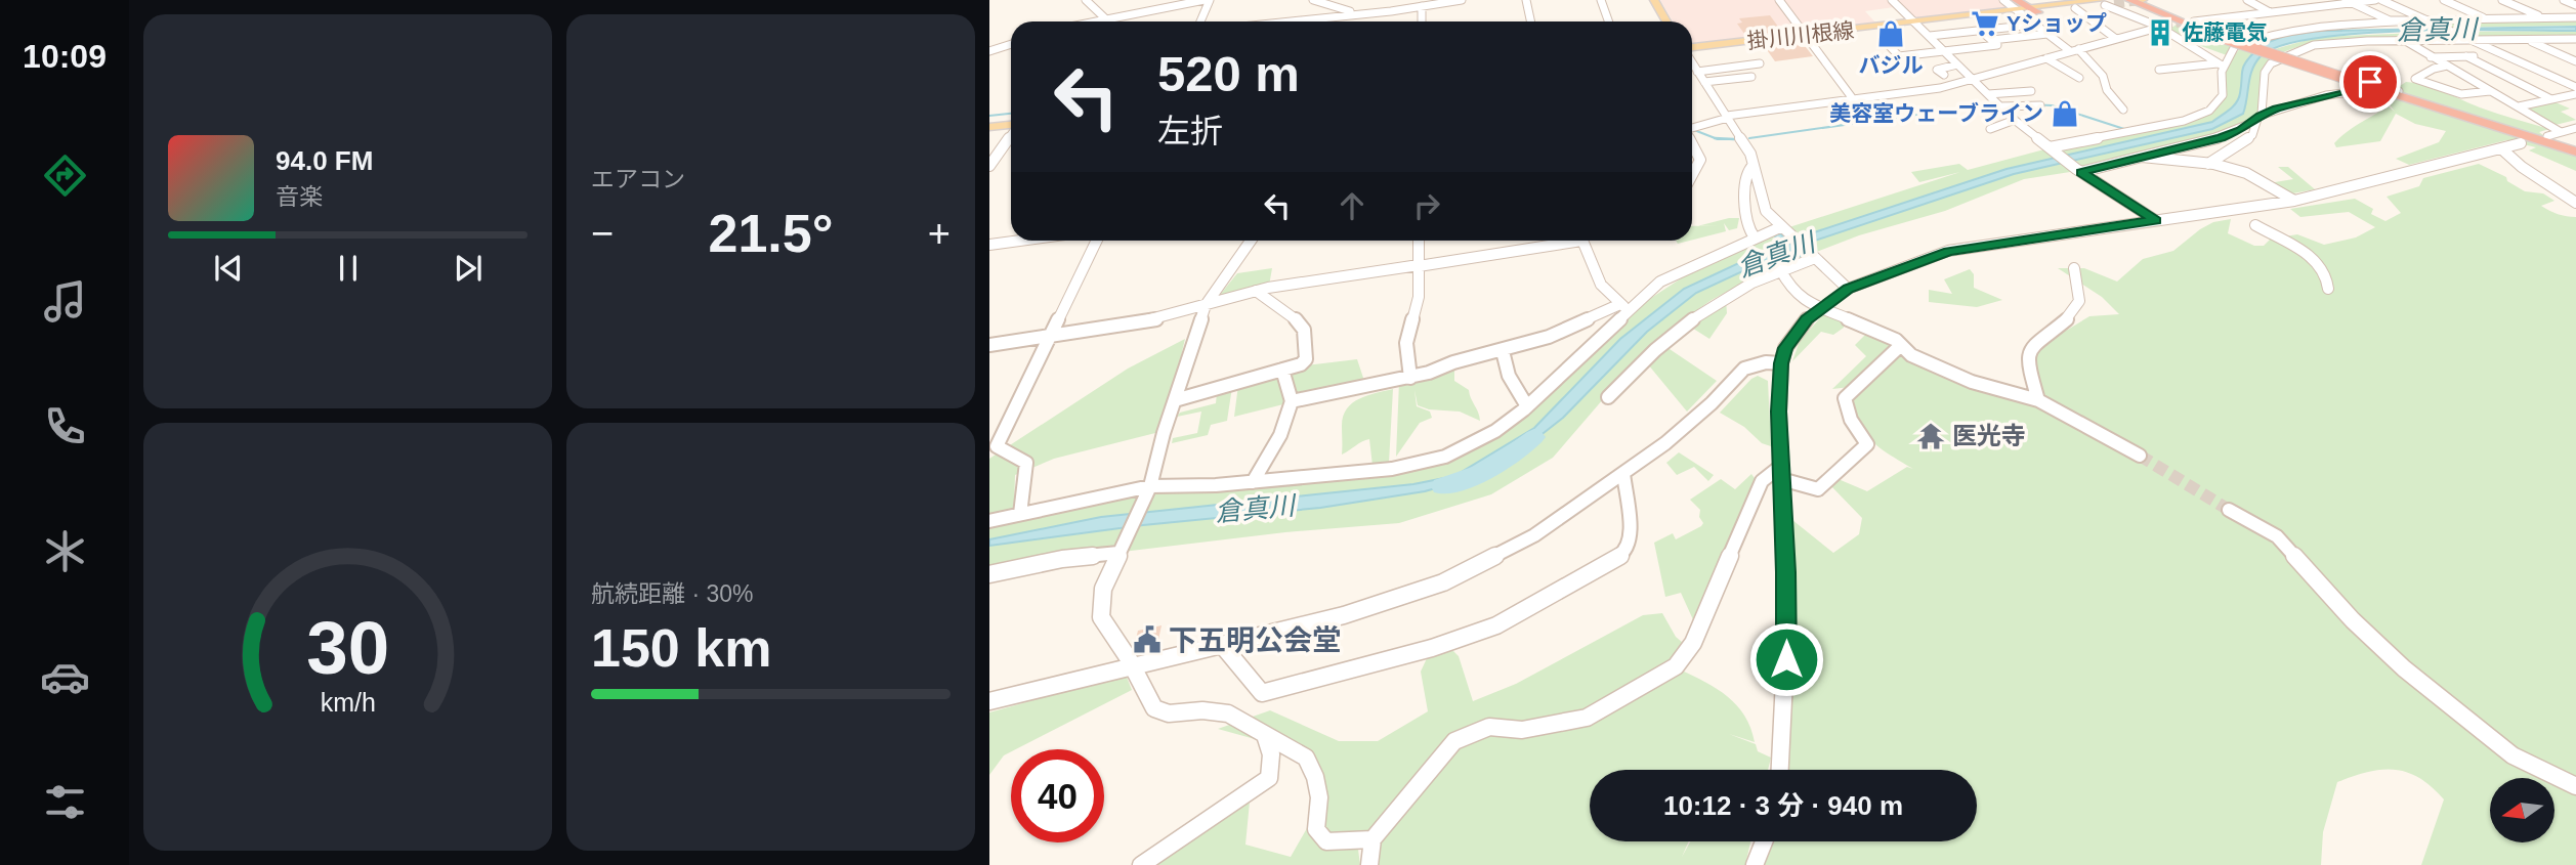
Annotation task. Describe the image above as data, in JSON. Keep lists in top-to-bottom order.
{
  "streets": {
    "main road": ["掛川川根線"]
  },
  "water": ["倉真川"],
  "places": {
    "supermarket": ["Yショップ"],
    "building": ["佐藤電気"],
    "shop": ["バジル", "美容室ウェーブライン"],
    "temple": ["医光寺"],
    "public building": ["下五明公会堂"]
  },
  "north": "left",
  "page": {
    "tabs": "10:09",
    "tile": [
      "エアコン",
      ["航続距離 · 30%", "150 km"]
    ],
    "turn": ["520 m", "左折"],
    "song": ["94.0 FM", "音楽"],
    "heat": ["−", "21.5°", "+"],
    "limit": "40",
    "trip": "10:12 · 3 分 · 940 m",
    "gauge": ["30", "km/h"]
  }
}
